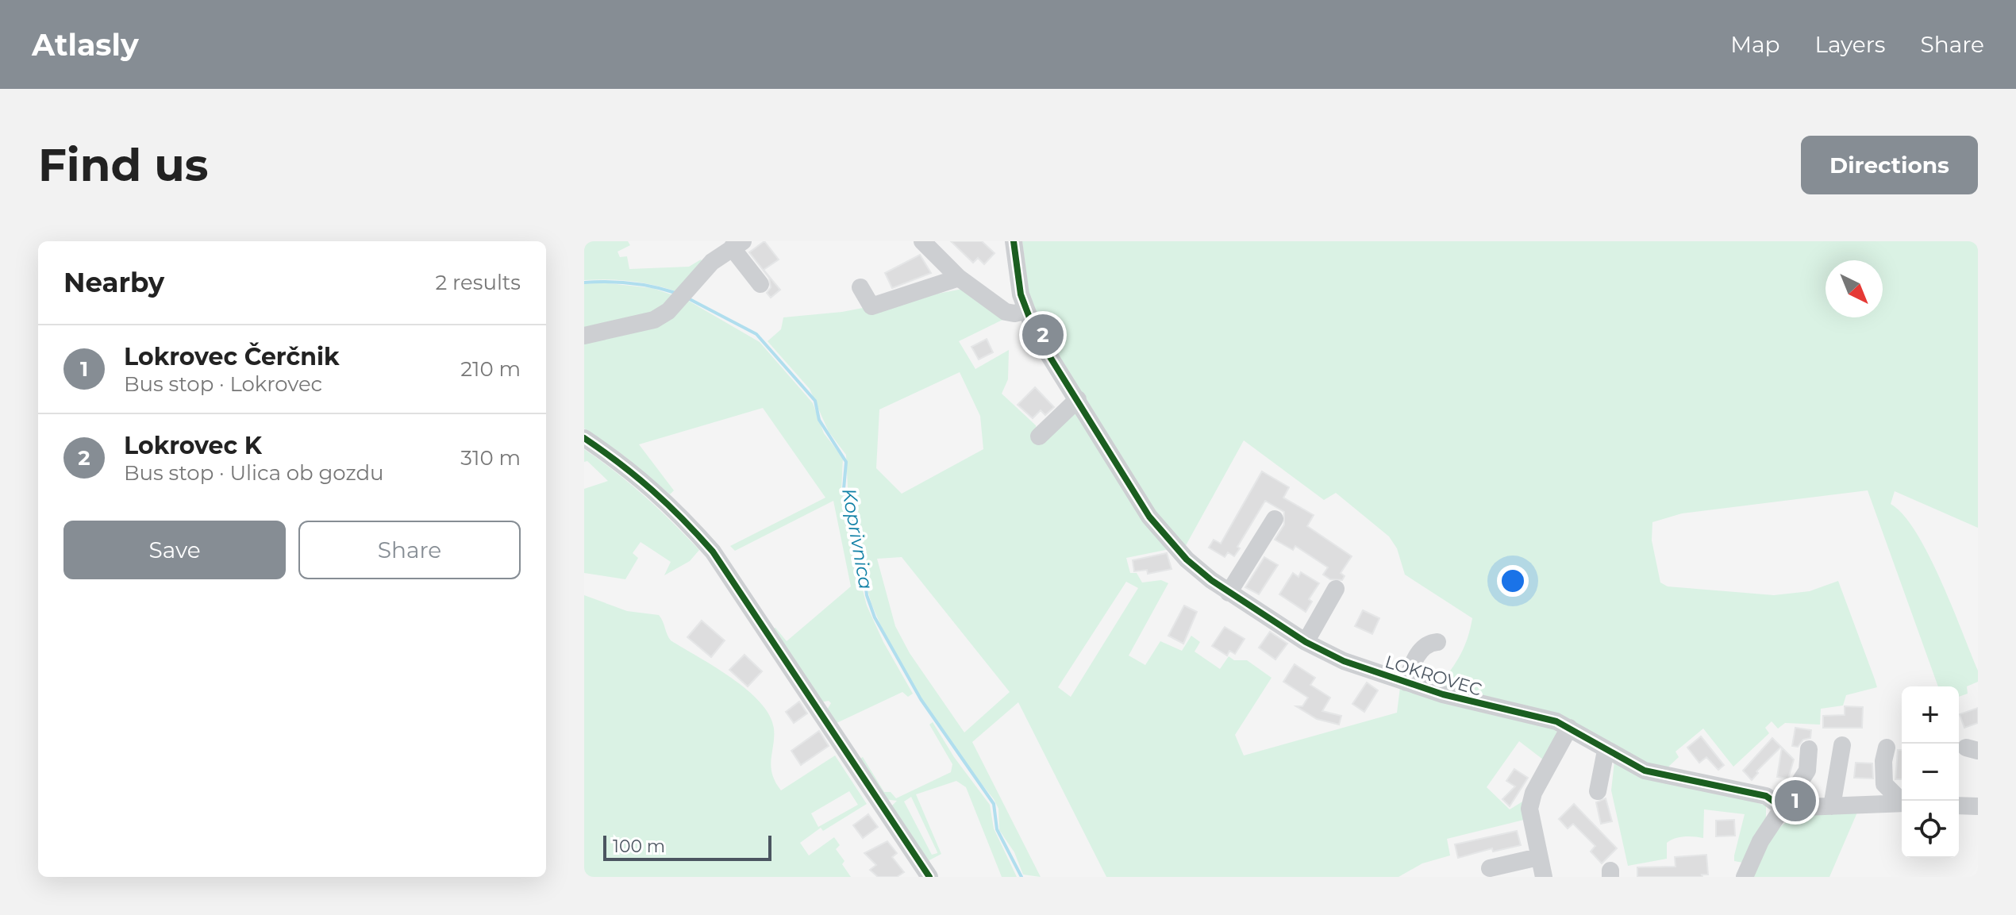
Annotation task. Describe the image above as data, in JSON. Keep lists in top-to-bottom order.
{
  "streets": {
    "street": ["LOKROVEC"]
  },
  "water": ["Koprivnica"],
  "scale_bar": "100 m",
  "north": "bottom right",
  "page": {
    "header": "Atlasly",
    "nav": ["Map", "Layers", "Share"],
    "buttons": [
      "Directions",
      ["Save", "Share"]
    ],
    "title": "Find us",
    "heading": ["Nearby", "2 results"],
    "pins": ["2", "1"],
    "list": [
      {
        "mark": "1",
        "name": "Lokrovec Čerčnik",
        "note": "Bus stop · Lokrovec",
        "value": "210 m"
      },
      {
        "mark": "2",
        "name": "Lokrovec K",
        "note": "Bus stop · Ulica ob gozdu",
        "value": "310 m"
      }
    ],
    "map_buttons": ["+", "−"],
    "scale": "100 m"
  }
}
